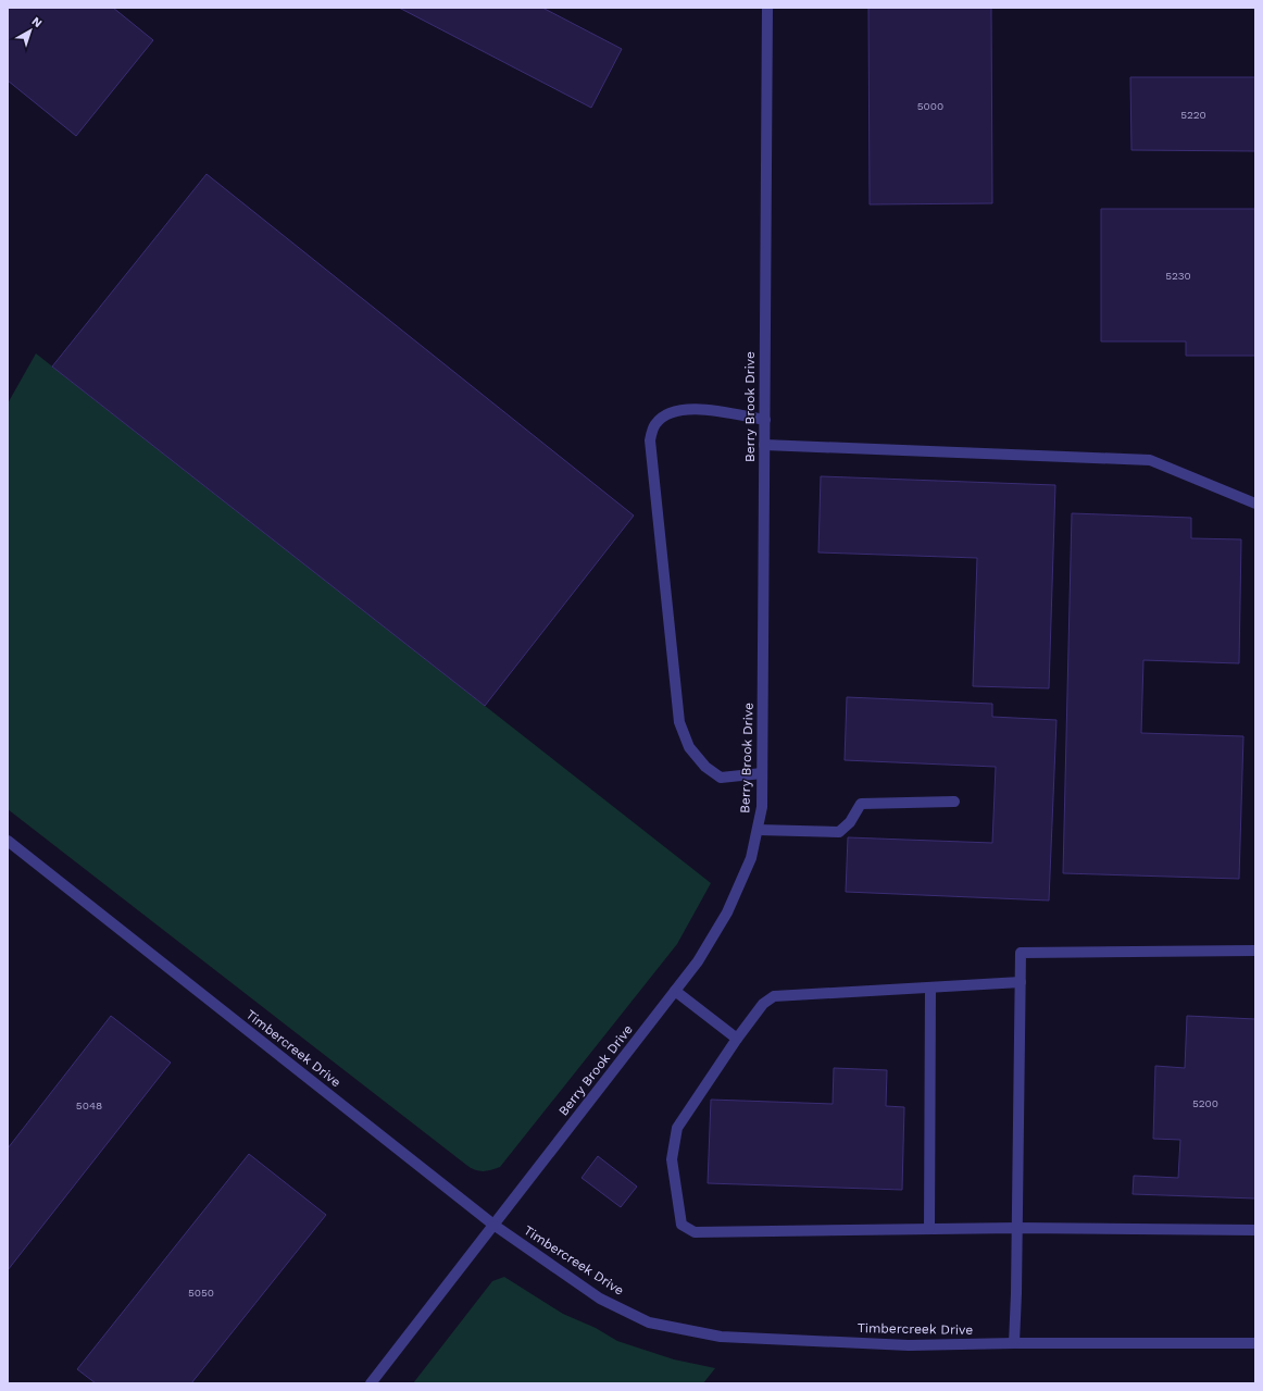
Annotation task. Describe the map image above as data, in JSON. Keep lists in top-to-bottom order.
{
  "streets": {
    "street": ["Berry Brook Drive", "Timbercreek Drive"]
  },
  "crossings": [
    ["Berry Brook Drive", "Timbercreek Drive"]
  ],
  "house_numbers": [
    "5000",
    "5220",
    "5230",
    "5200",
    "5048",
    "5050"
  ],
  "north": "top right"
}
